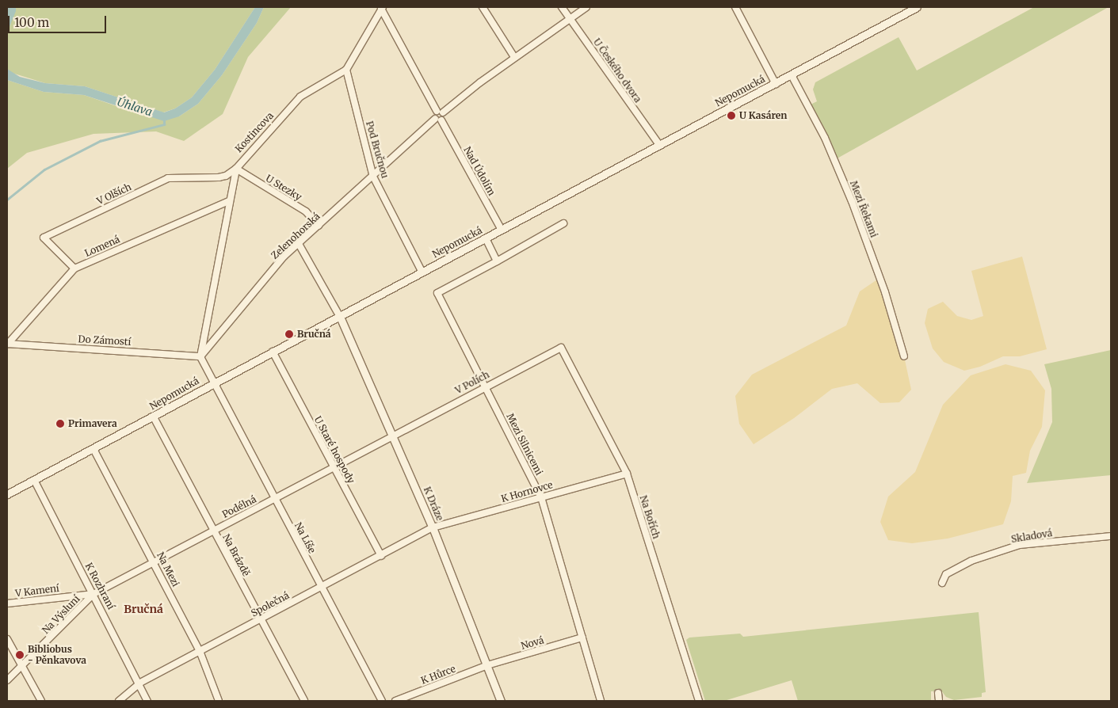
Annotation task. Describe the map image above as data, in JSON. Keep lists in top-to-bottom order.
{
  "streets": {
    "street": [
      "U Českého dvora",
      "Nepomucká",
      "Kostincova",
      "Pod Bručnou",
      "Nad Údolím",
      "U Stezky",
      "V Olších",
      "Mezi Řekami",
      "Zelenohorská",
      "Lomená",
      "Do Zámostí",
      "V Polích",
      "Mezi Silnicemi",
      "U Staré hospody",
      "K Hornovce",
      "K Dráze",
      "Podélná",
      "Na Bořích",
      "Skladová",
      "Na Líše",
      "Na Brázdě",
      "Na Mezi",
      "K Rozhraní",
      "V Kamení",
      "Společná",
      "Na Výsluní",
      "Nová",
      "K Hůrce"
    ]
  },
  "crossings": [
    ["U Českého dvora", "Nepomucká"],
    ["Nepomucká", "Pod Bručnou"],
    ["Nepomucká", "Nad Údolím"],
    ["Nepomucká", "Mezi Řekami"],
    ["Nepomucká", "U Staré hospody"],
    ["Nepomucká", "K Dráze"],
    ["Nepomucká", "Na Líše"],
    ["Nepomucká", "Na Brázdě"],
    ["Nepomucká", "Na Mezi"],
    ["Nepomucká", "K Rozhraní"],
    ["Kostincova", "Pod Bručnou"],
    ["Kostincova", "U Stezky"],
    ["Kostincova", "V Olších"],
    ["Kostincova", "Zelenohorská"],
    ["Kostincova", "Lomená"],
    ["Kostincova", "Do Zámostí"],
    ["Pod Bručnou", "Zelenohorská"],
    ["Nad Údolím", "Zelenohorská"],
    ["U Stezky", "V Olších"],
    ["U Stezky", "Zelenohorská"],
    ["V Olších", "Lomená"],
    ["Zelenohorská", "Do Zámostí"],
    ["Lomená", "Do Zámostí"],
    ["V Polích", "Mezi Silnicemi"],
    ["V Polích", "K Dráze"],
    ["V Polích", "Podélná"],
    ["V Polích", "Na Bořích"],
    ["Mezi Silnicemi", "K Hornovce"],
    ["Mezi Silnicemi", "Nová"],
    ["U Staré hospody", "Podélná"],
    ["U Staré hospody", "Společná"],
    ["K Hornovce", "K Dráze"],
    ["K Hornovce", "Na Bořích"],
    ["K Hornovce", "Společná"],
    ["K Dráze", "Podélná"],
    ["K Dráze", "Společná"],
    ["K Dráze", "Nová"],
    ["K Dráze", "K Hůrce"],
    ["Podélná", "Na Líše"],
    ["Podélná", "Na Brázdě"],
    ["Podélná", "Na Mezi"],
    ["Podélná", "K Rozhraní"],
    ["Podélná", "V Kamení"],
    ["Podélná", "Na Výsluní"],
    ["Na Líše", "Společná"],
    ["Na Brázdě", "Společná"],
    ["Na Mezi", "Společná"],
    ["K Rozhraní", "V Kamení"],
    ["K Rozhraní", "Společná"],
    ["K Rozhraní", "Na Výsluní"],
    ["V Kamení", "Na Výsluní"],
    ["Nová", "K Hůrce"]
  ],
  "districts": ["Bručná"],
  "water": ["Úhlava"],
  "places": [
    "U Kasáren",
    "Bručná",
    "Primavera",
    "Bibliobus - Pěnkavova"
  ],
  "scale_bar": "100 m"
}
